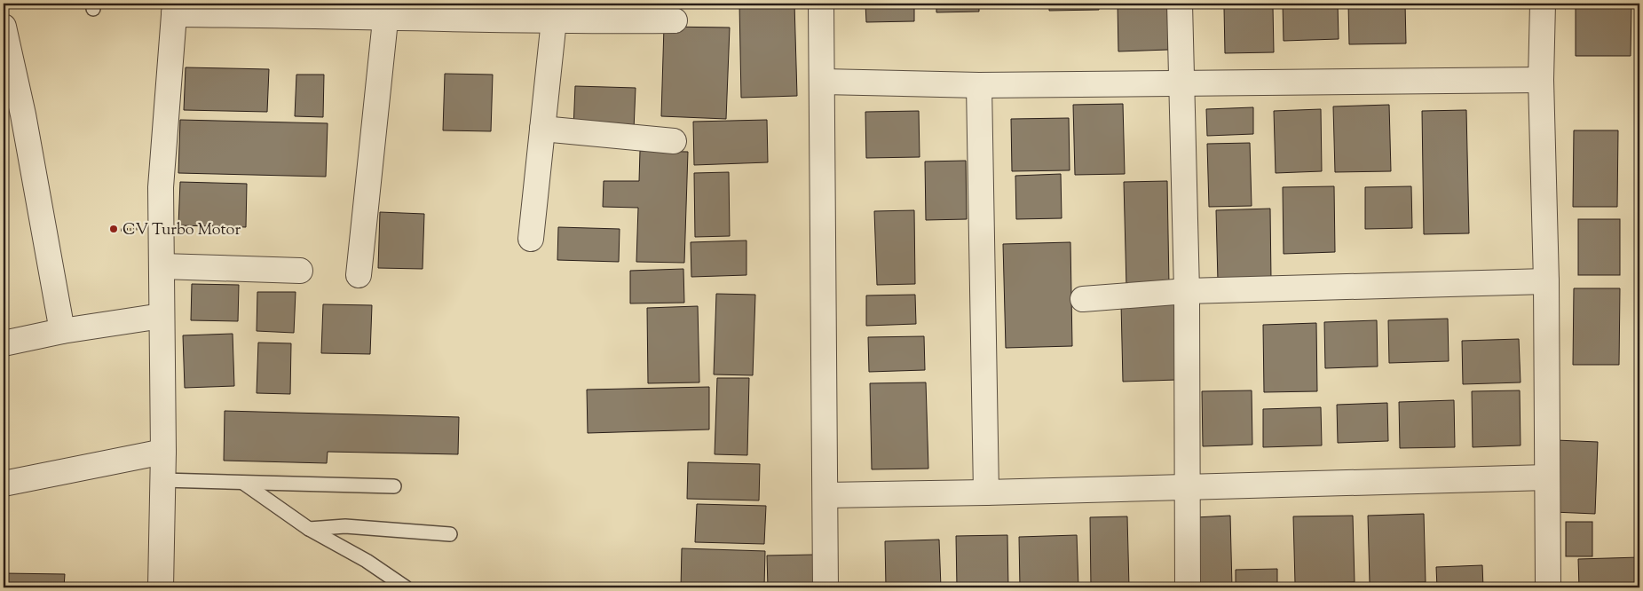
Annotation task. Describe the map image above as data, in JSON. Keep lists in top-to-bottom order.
{
  "places": ["CV Turbo Motor"]
}
